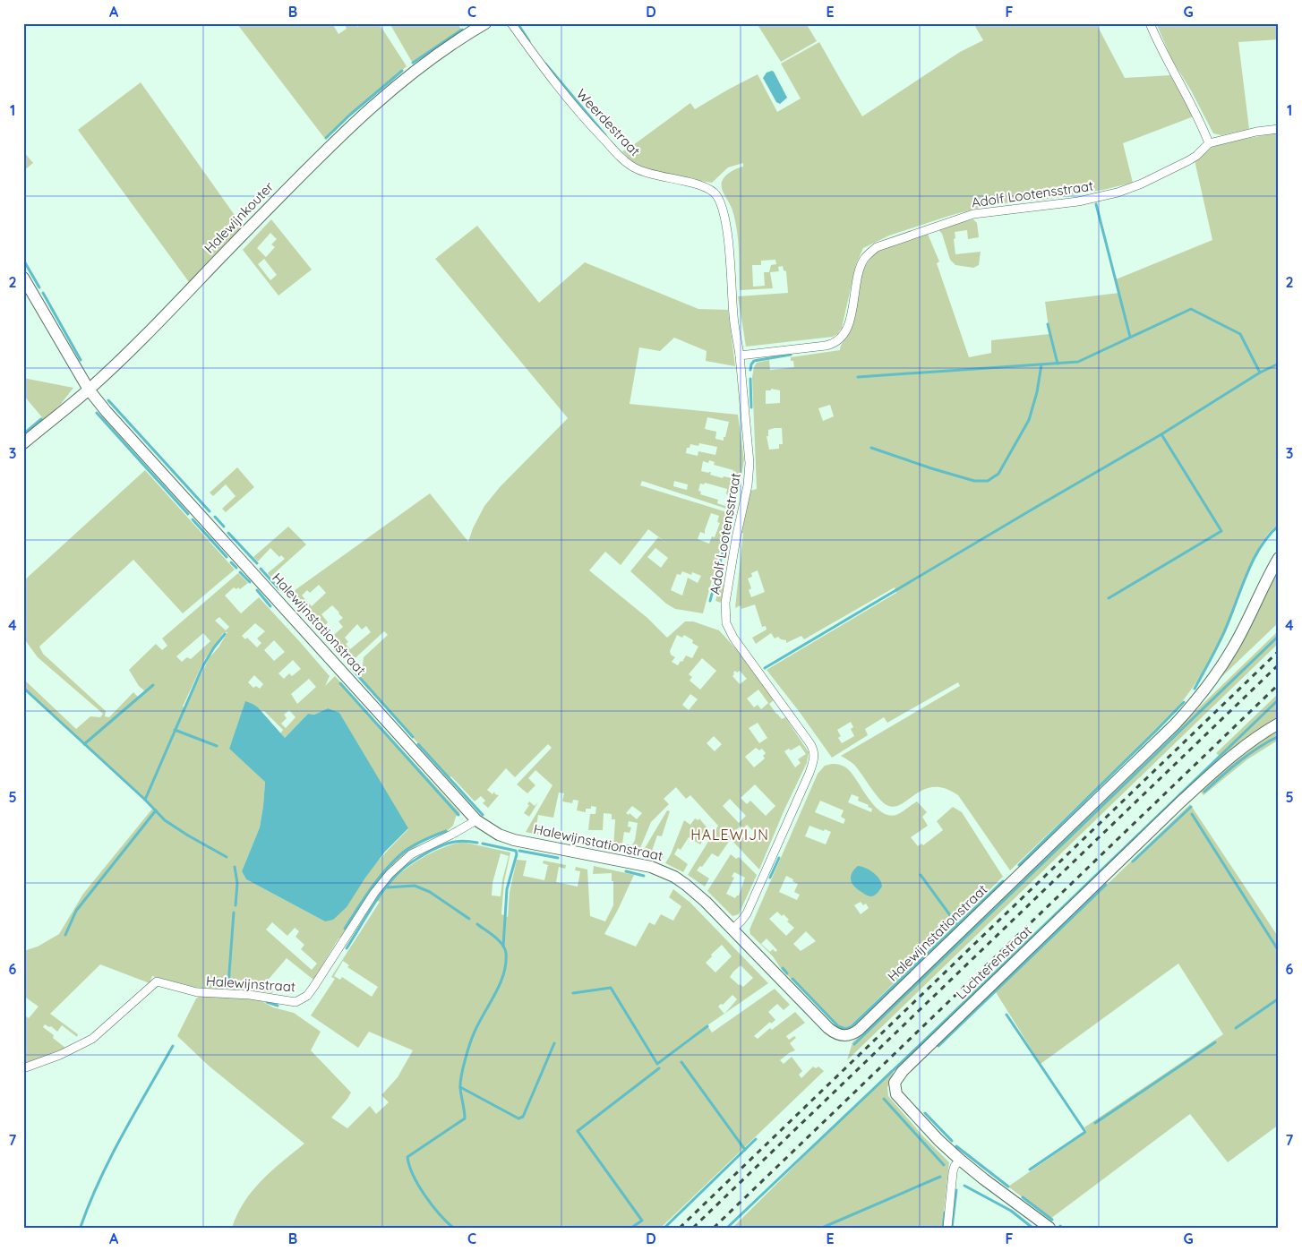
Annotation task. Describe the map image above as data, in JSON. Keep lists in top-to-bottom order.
{
  "streets": {
    "street": [
      "Weerdestraat",
      "Adolf Lootensstraat",
      "Halewijnkouter",
      "Halewijnstationstraat",
      "Luchterenstraat",
      "Halewijnstraat"
    ]
  },
  "crossings": [
    ["Weerdestraat", "Adolf Lootensstraat"],
    ["Adolf Lootensstraat", "Halewijnstationstraat"],
    ["Halewijnkouter", "Halewijnstationstraat"],
    ["Halewijnstationstraat", "Halewijnstraat"]
  ],
  "districts": ["HALEWIJN"],
  "grid": {
    "columns": [
      "A",
      "B",
      "C",
      "D",
      "E",
      "F",
      "G"
    ],
    "rows": [
      "1",
      "2",
      "3",
      "4",
      "5",
      "6",
      "7"
    ]
  }
}
